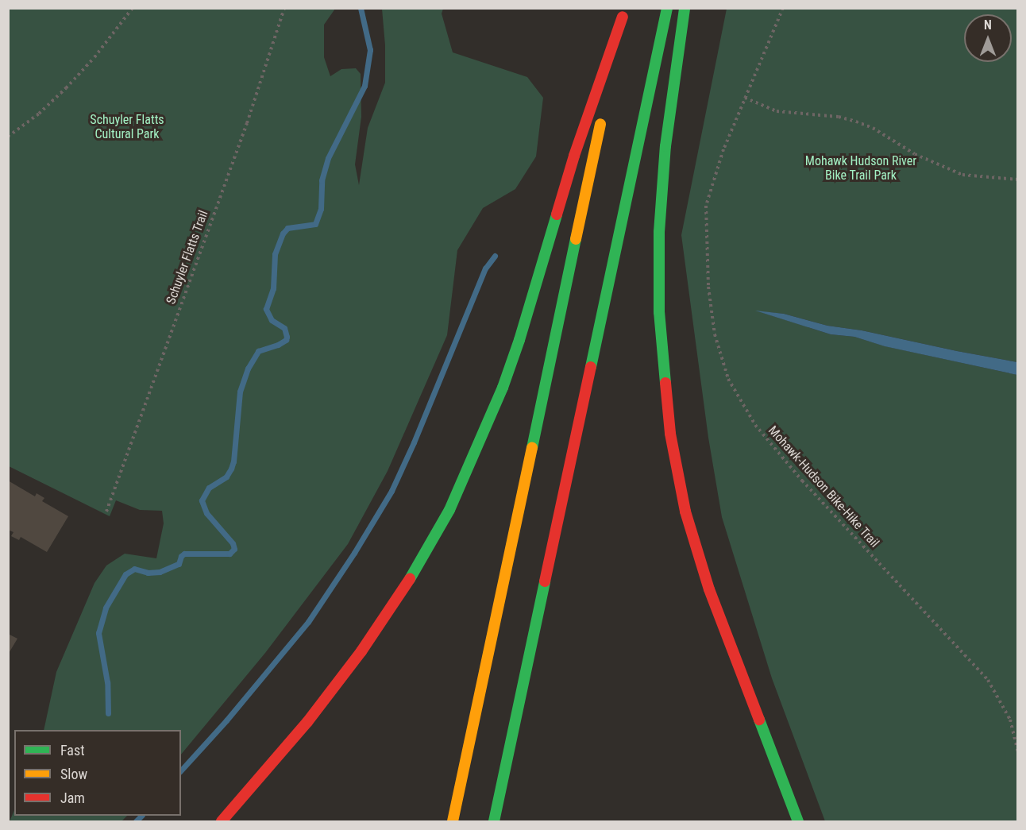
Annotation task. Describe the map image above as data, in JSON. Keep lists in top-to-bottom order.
{
  "streets": {
    "path": ["Schuyler Flatts Trail", "Mohawk-Hudson Bike-Hike Trail"]
  },
  "parks": ["Schuyler Flatts Cultural Park", "Mohawk Hudson River Bike Trail Park"],
  "legend": ["Fast", "Slow", "Jam"],
  "north": "top"
}
